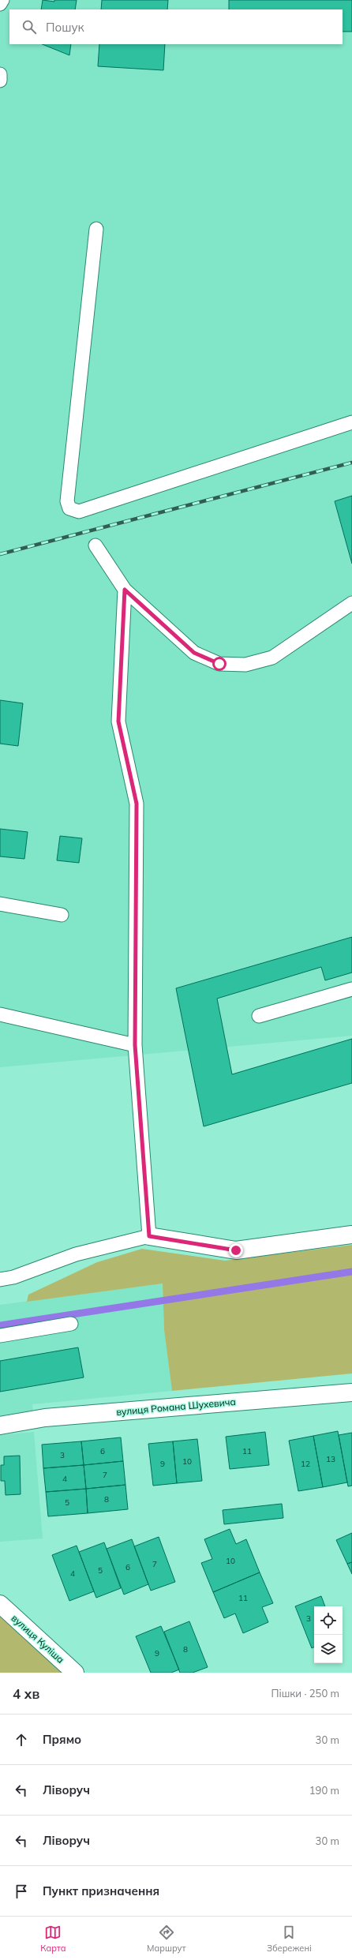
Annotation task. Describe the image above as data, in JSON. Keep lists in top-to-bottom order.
{
  "streets": {
    "street": ["вулиця Романа Шухевича", "вулиця Куліша"]
  },
  "house_numbers": [
    "6",
    "11",
    "3",
    "13",
    "10",
    "9",
    "12",
    "7",
    "4",
    "8",
    "5",
    "10",
    "7",
    "6",
    "5",
    "4",
    "11",
    "3",
    "8",
    "9"
  ],
  "page": {
    "search": "Пошук",
    "heading": ["4 хв", "Пішки · 250 m"],
    "list": [
      ["Прямо", "30 m"],
      ["Ліворуч", "190 m"],
      ["Ліворуч", "30 m"],
      "Пункт призначення"
    ],
    "nav": ["Карта", "Маршрут", "Збережені"]
  }
}
